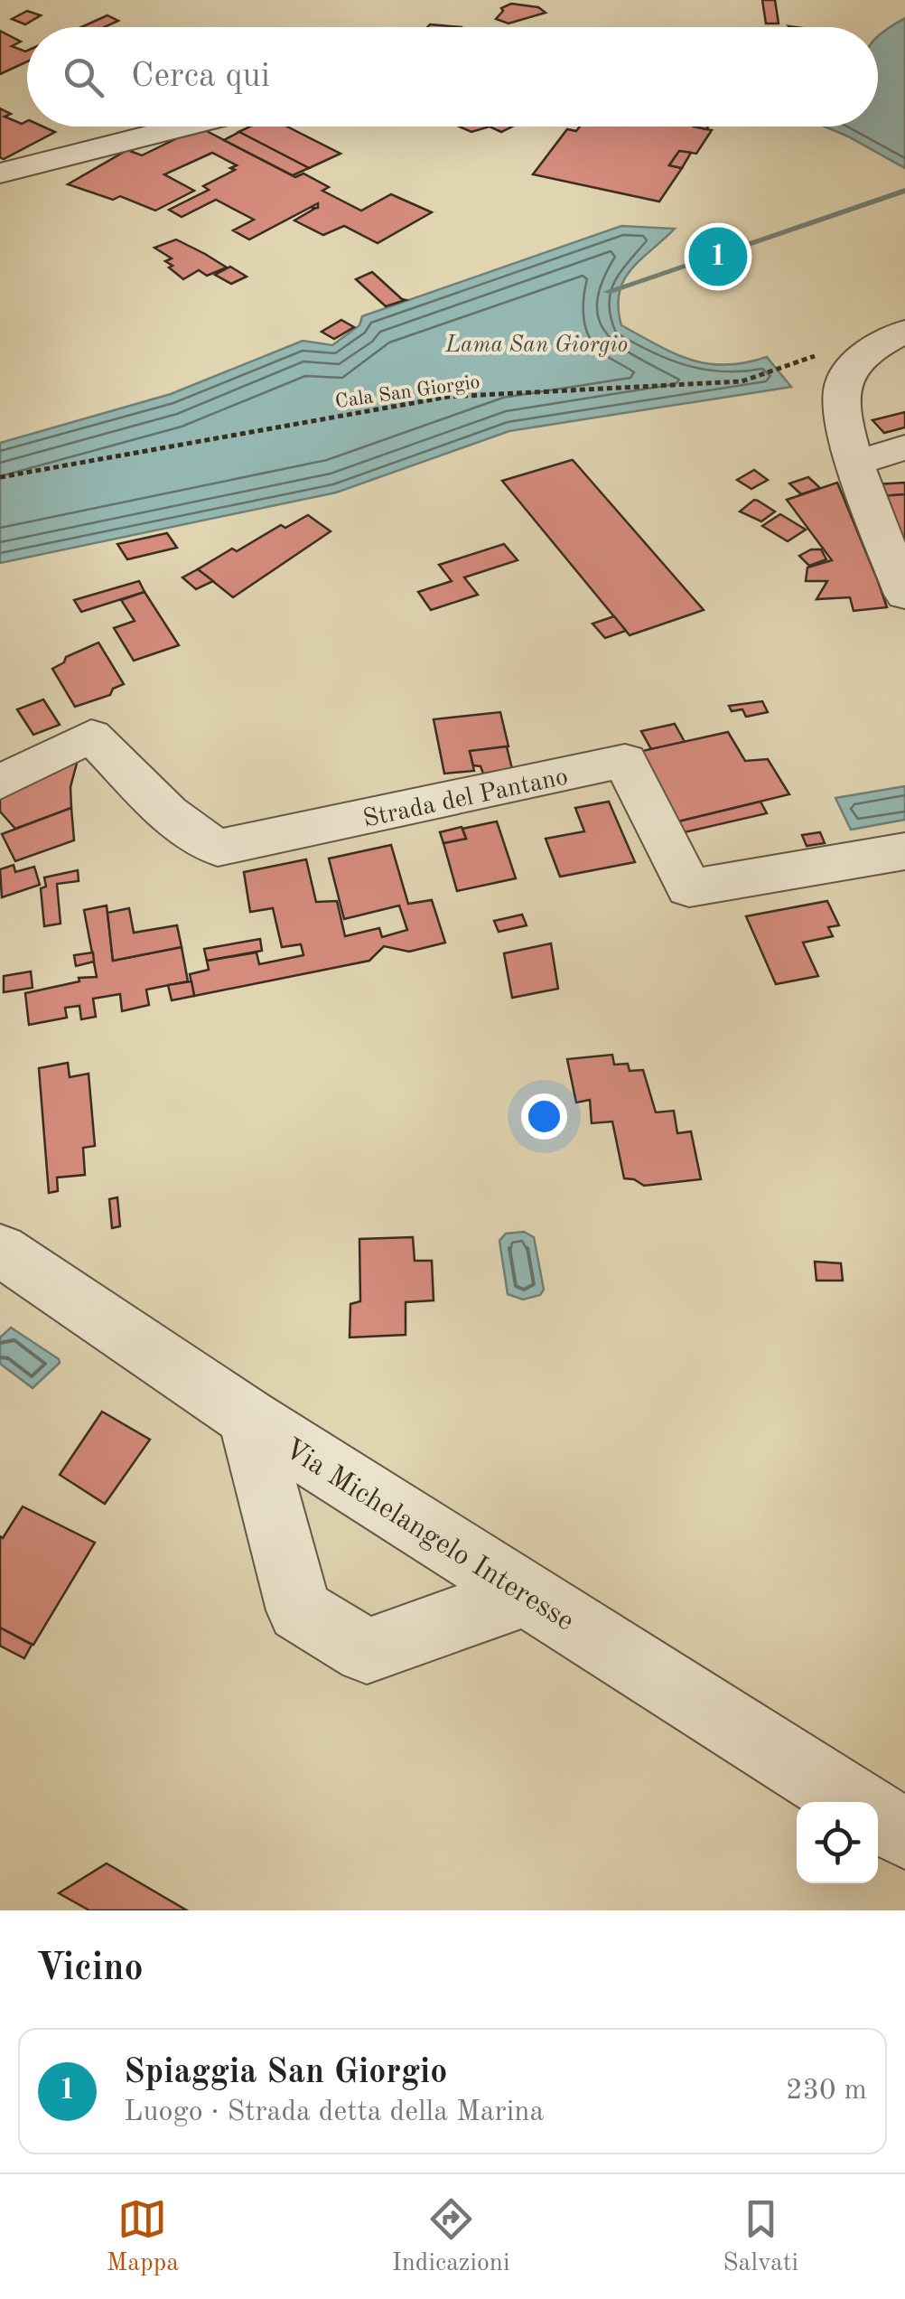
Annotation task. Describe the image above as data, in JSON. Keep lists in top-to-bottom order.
{
  "streets": {
    "street": ["Strada del Pantano", "Via Michelangelo Interesse"],
    "path": ["Cala San Giorgio"]
  },
  "water": ["Lama San Giorgio"],
  "page": {
    "search": "Cerca qui",
    "pins": "1",
    "heading": "Vicino",
    "list": [
      {
        "mark": "1",
        "name": "Spiaggia San Giorgio",
        "note": "Luogo · Strada detta della Marina",
        "value": "230 m"
      }
    ],
    "nav": ["Mappa", "Indicazioni", "Salvati"]
  }
}
